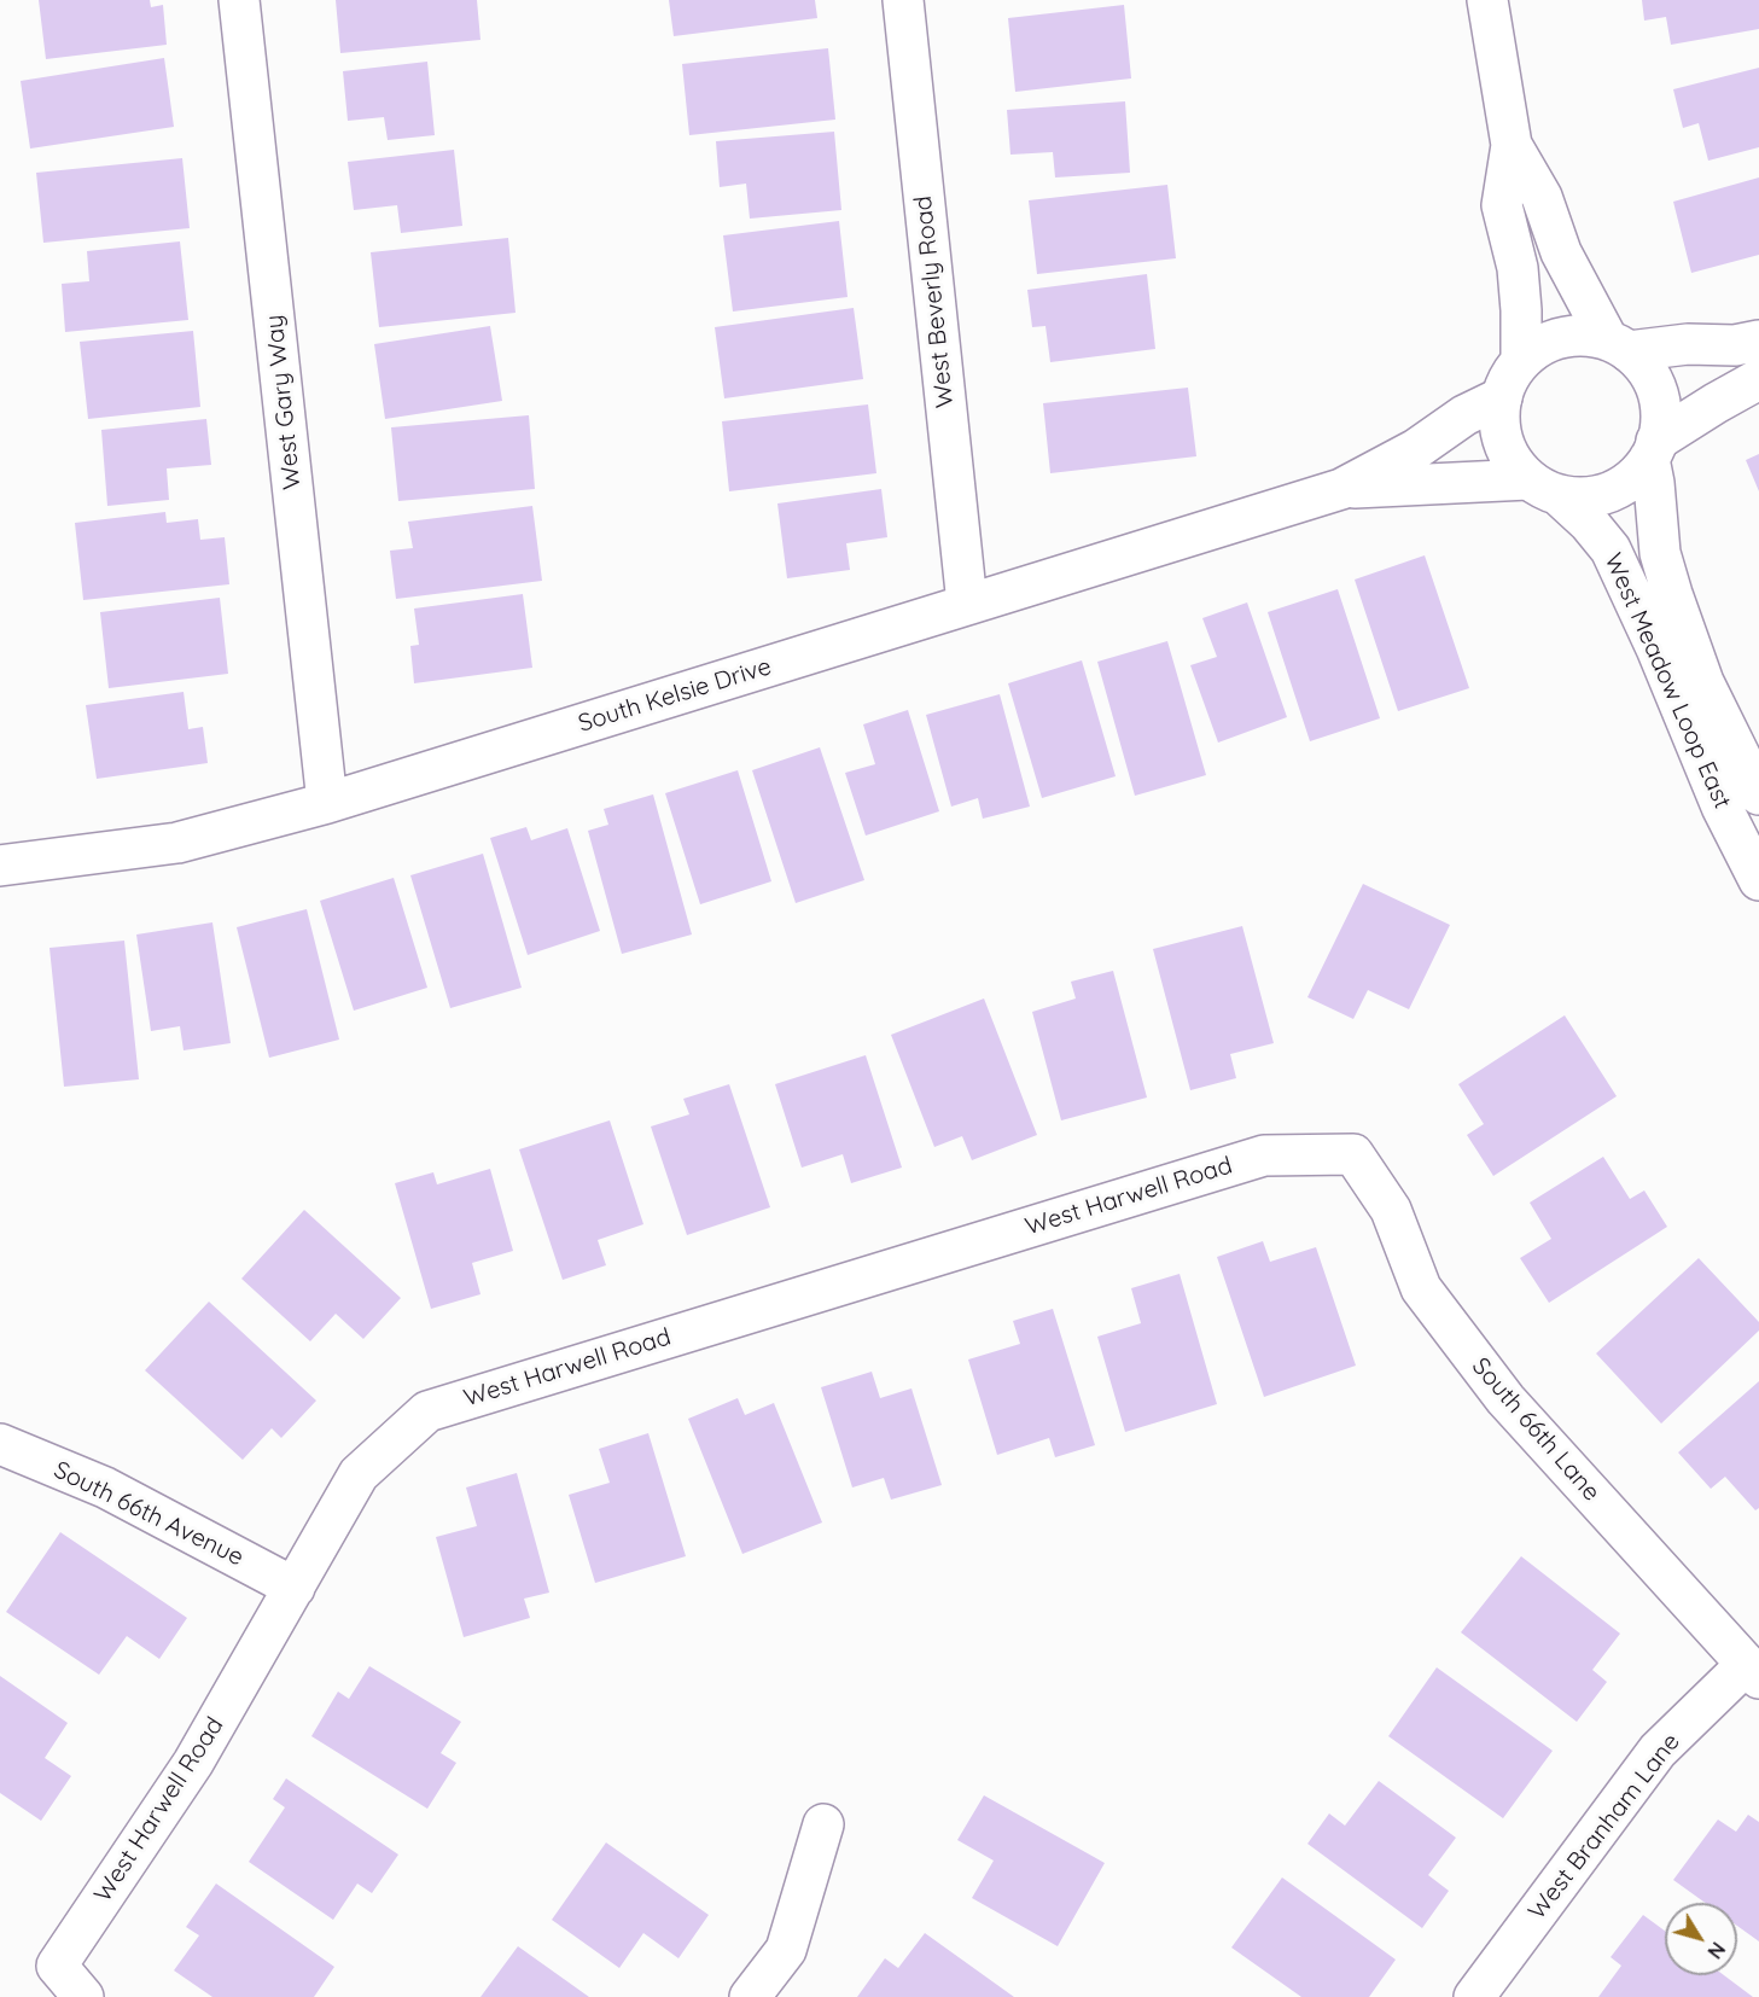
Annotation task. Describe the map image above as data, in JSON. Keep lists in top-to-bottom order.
{
  "streets": {
    "street": [
      "West Beverly Road",
      "West Gary Way",
      "West Meadow Loop East",
      "South Kelsie Drive",
      "West Harwell Road",
      "South 66th Lane",
      "South 66th Avenue",
      "West Branham Lane"
    ]
  },
  "crossings": [
    ["West Beverly Road", "South Kelsie Drive"],
    ["West Gary Way", "South Kelsie Drive"],
    ["West Meadow Loop East", "South Kelsie Drive"],
    ["West Harwell Road", "South 66th Lane"],
    ["West Harwell Road", "South 66th Avenue"],
    ["South 66th Lane", "West Branham Lane"]
  ],
  "north": "bottom right"
}
